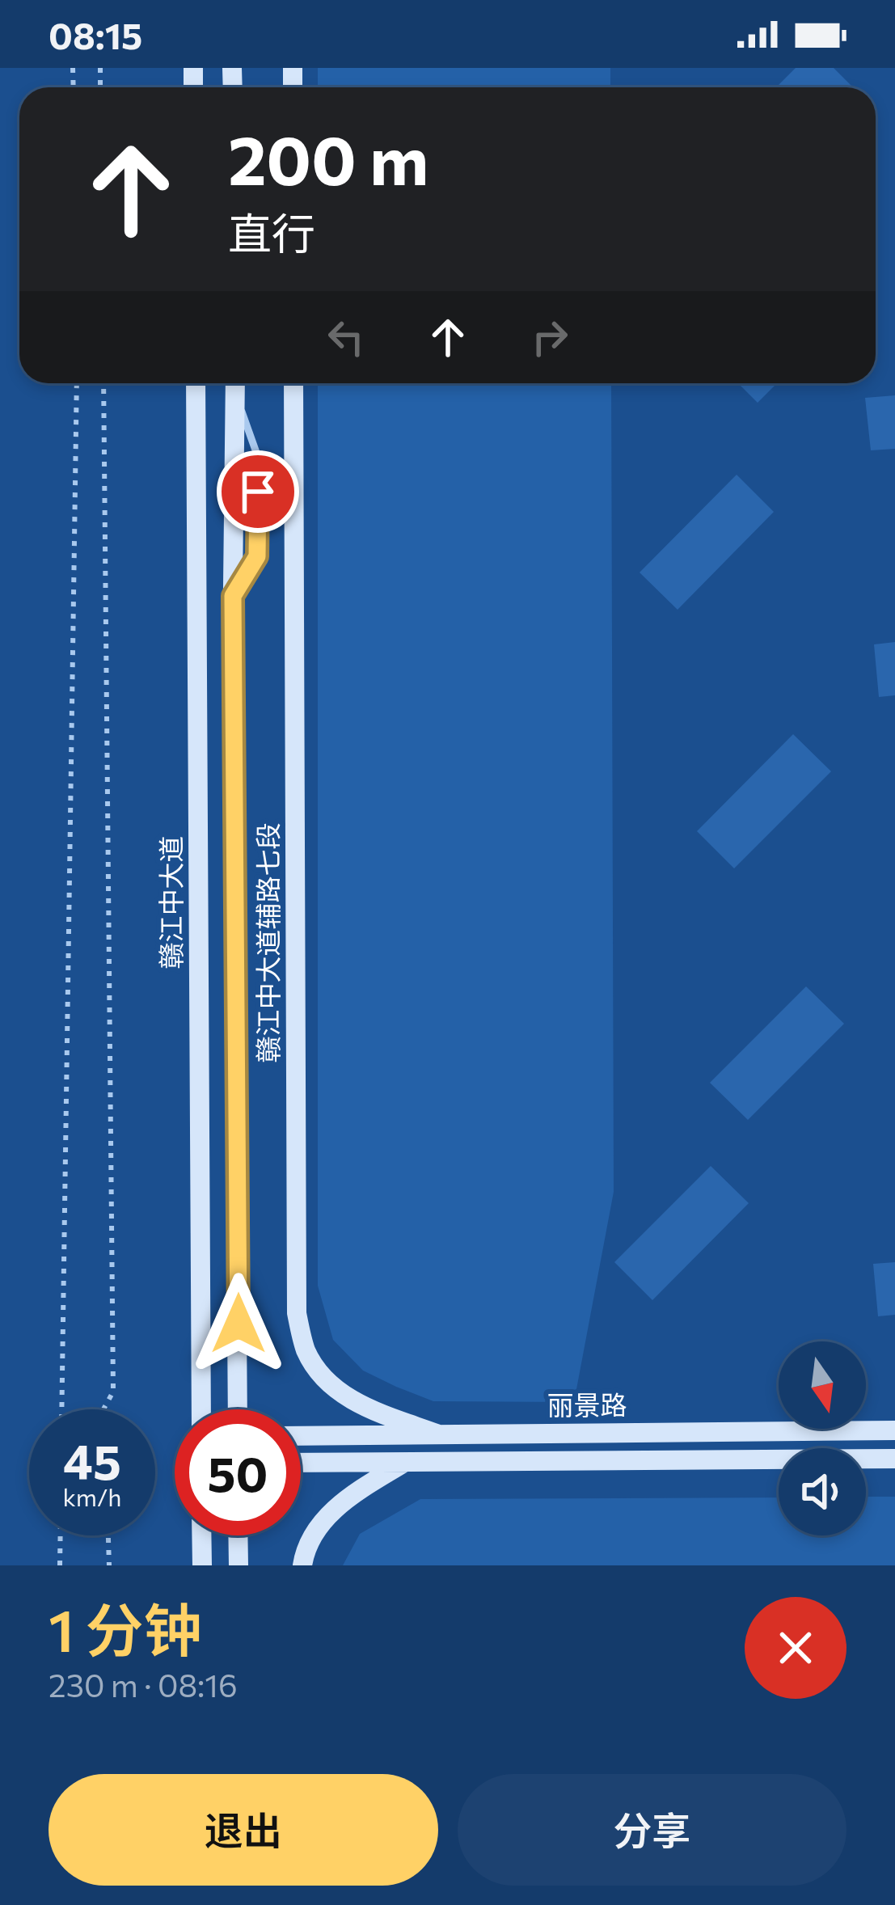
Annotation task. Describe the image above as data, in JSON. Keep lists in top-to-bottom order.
{
  "streets": {
    "street": ["赣江中大道", "赣江中大道辅路七段", "丽景路"]
  },
  "crossings": [
    ["赣江中大道辅路七段", "丽景路"]
  ],
  "north": "bottom",
  "page": {
    "status": "08:15",
    "turn": ["200 m", "直行"],
    "speed": "45 km/h",
    "limit": "50",
    "heading": ["1 分钟", "230 m · 08:16"],
    "buttons": ["退出", "分享"]
  }
}
